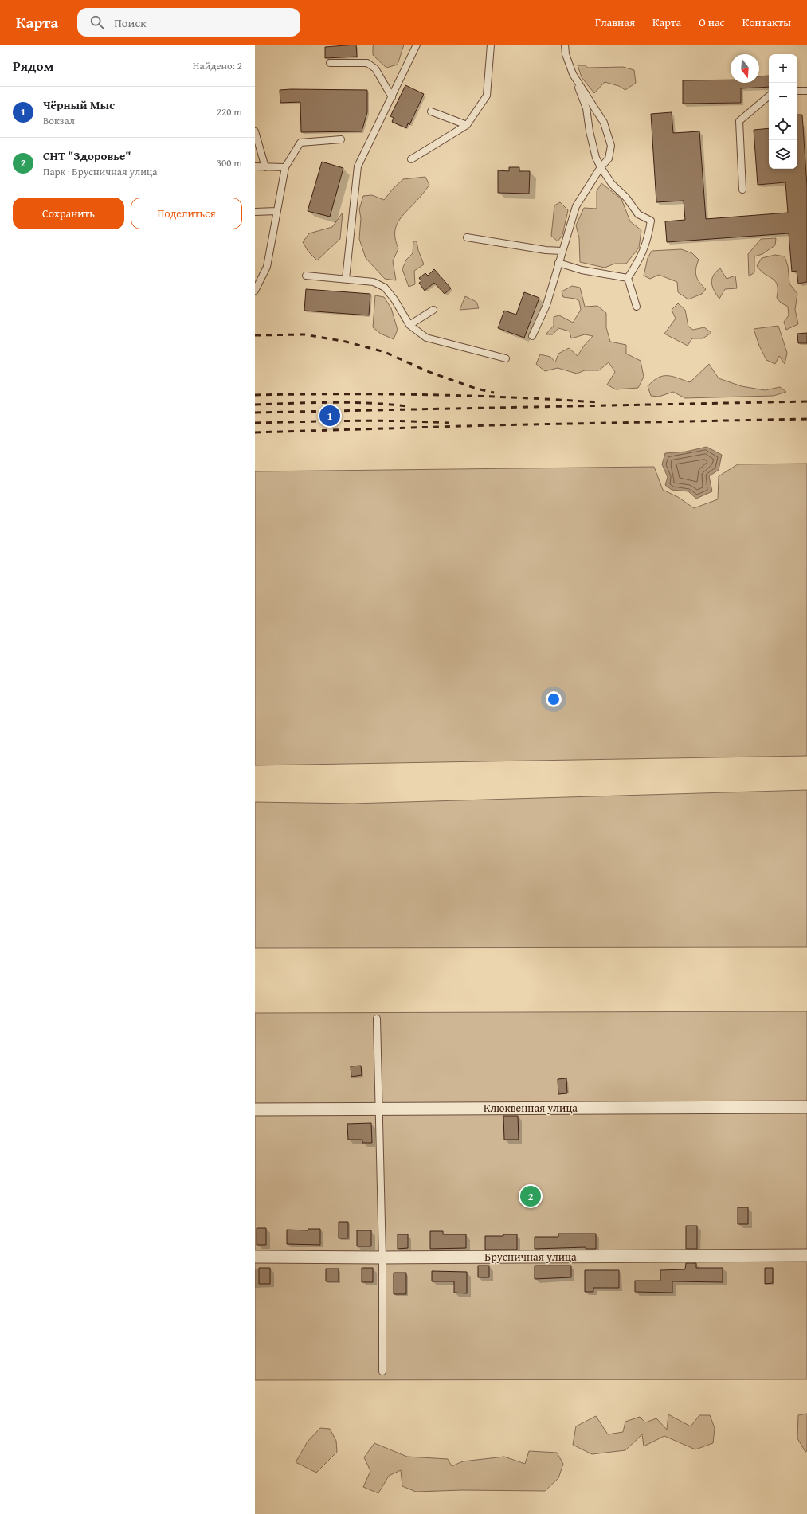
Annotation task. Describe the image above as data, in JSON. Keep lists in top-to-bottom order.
{
  "streets": {
    "street": ["Клюквенная улица", "Брусничная улица"]
  },
  "north": "bottom",
  "page": {
    "header": "Карта",
    "search": "Поиск",
    "nav": [
      "Главная",
      "Карта",
      "О нас",
      "Контакты"
    ],
    "heading": ["Рядом", "Найдено: 2"],
    "map_buttons": ["+", "−"],
    "list": [
      {
        "mark": "1",
        "name": "Чёрный Мыс",
        "note": "Вокзал",
        "value": "220 m"
      },
      {
        "mark": "2",
        "name": "СНТ \"Здоровье\"",
        "note": "Парк · Брусничная улица",
        "value": "300 m"
      }
    ],
    "buttons": ["Сохранить", "Поделиться"],
    "pins": ["1", "2"]
  }
}
